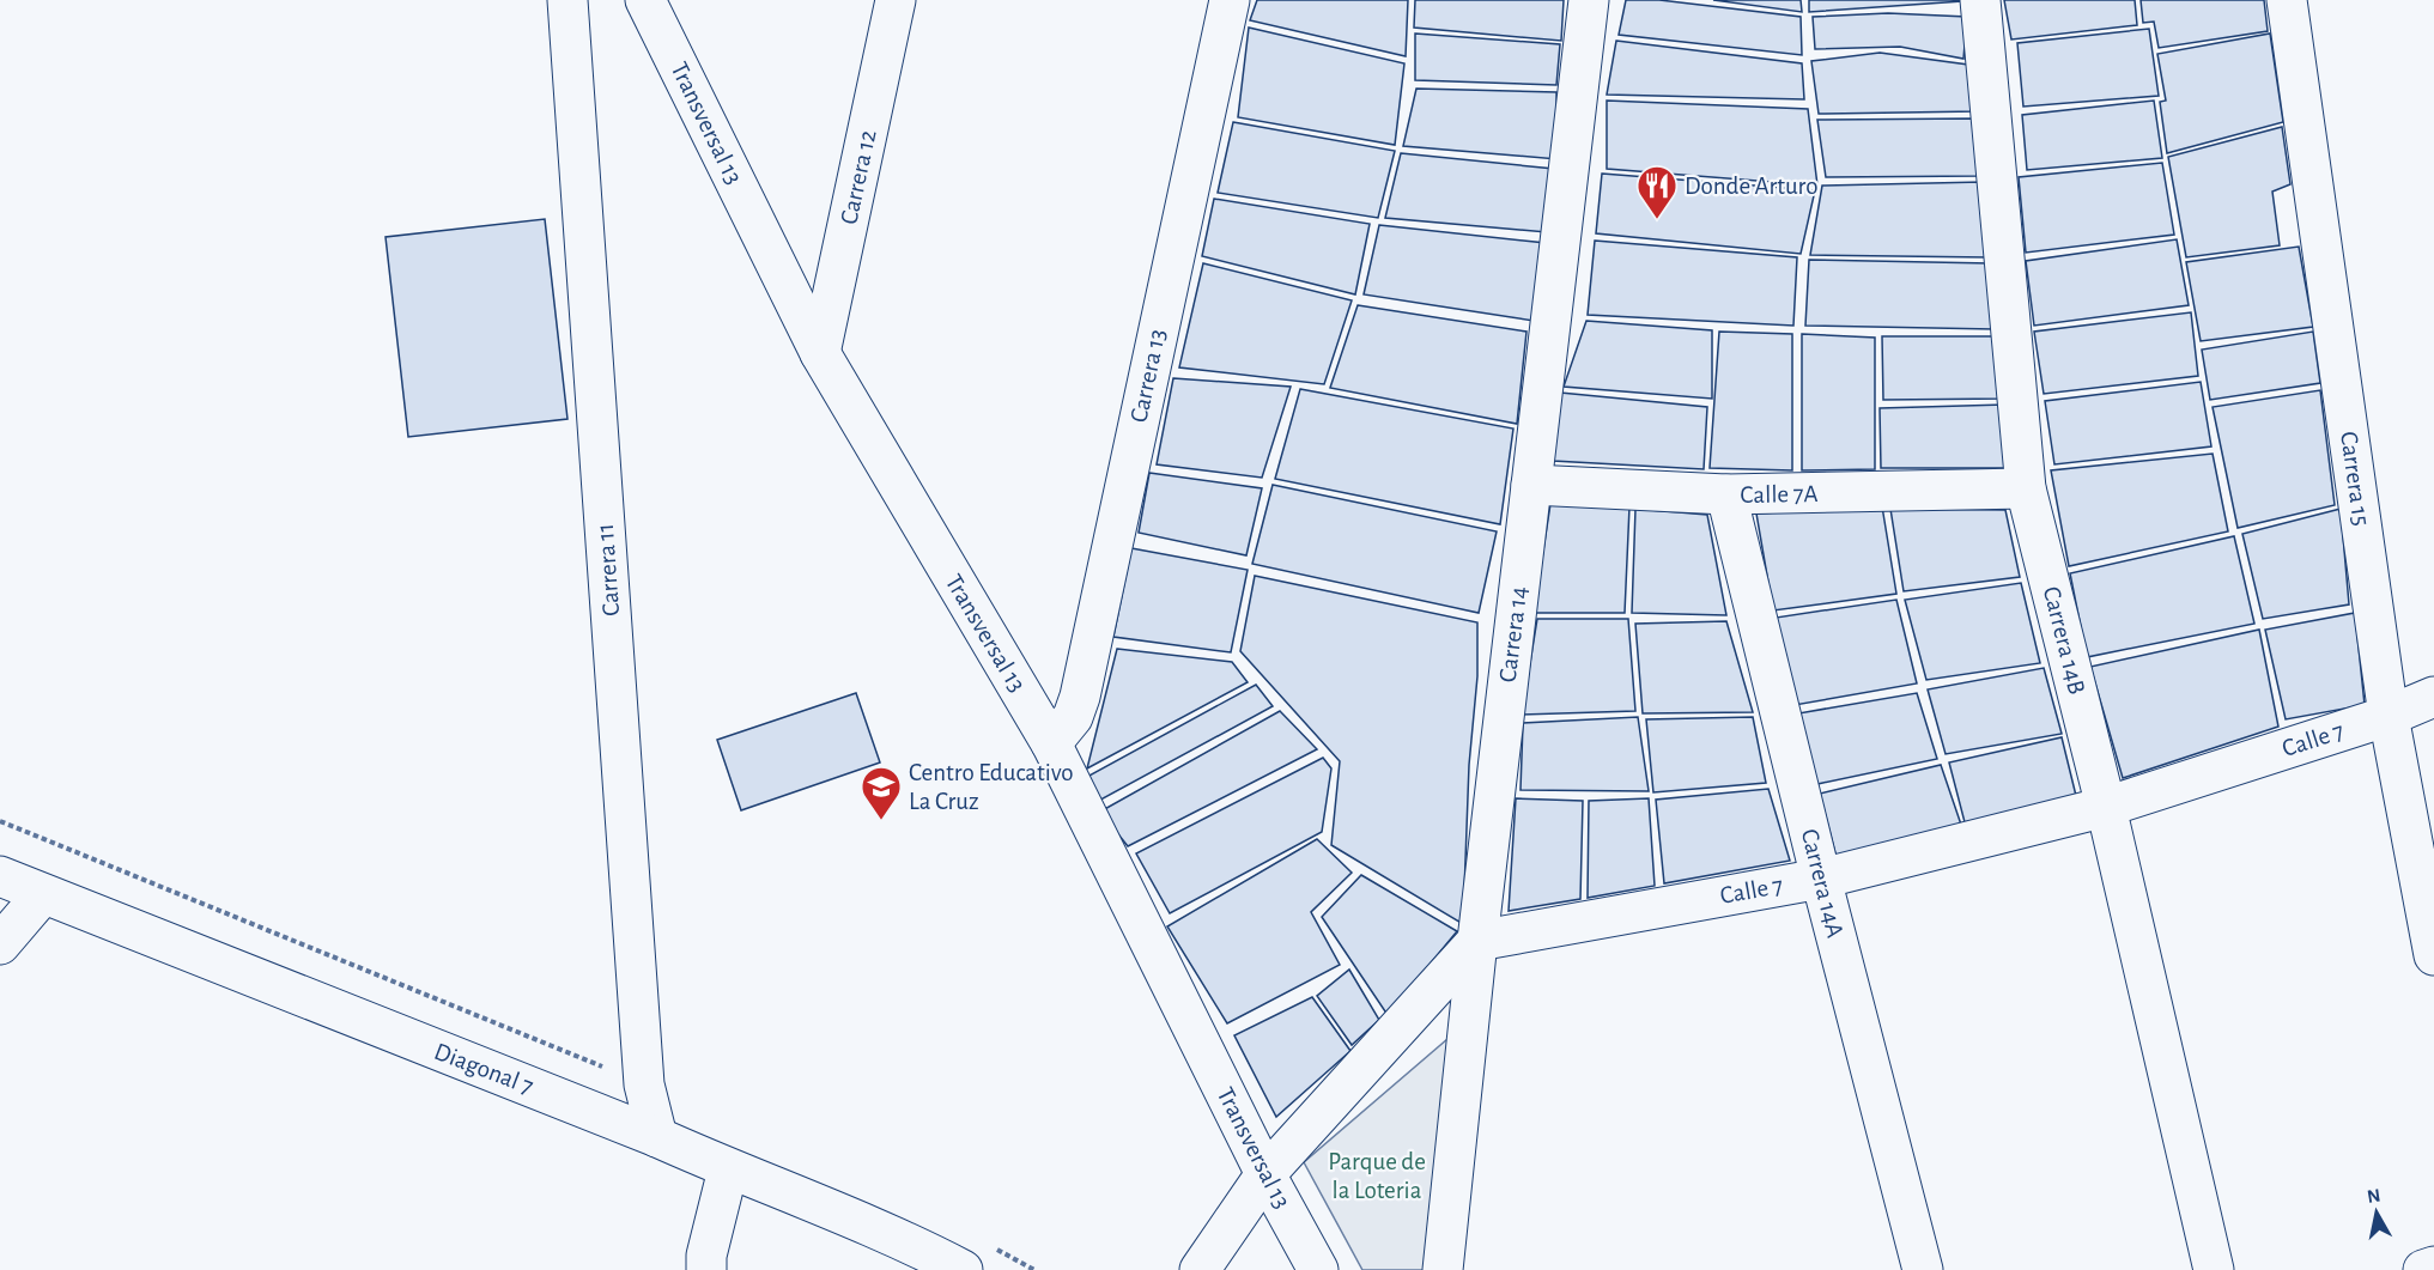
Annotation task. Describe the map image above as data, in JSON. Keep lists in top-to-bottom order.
{
  "streets": {
    "main road": [
      "Transversal 13",
      "Carrera 12",
      "Carrera 13",
      "Carrera 15",
      "Calle 7A",
      "Carrera 11",
      "Carrera 14",
      "Carrera 14B",
      "Calle 7",
      "Carrera 14A",
      "Diagonal 7"
    ]
  },
  "crossings": [
    ["Transversal 13", "Carrera 12"],
    ["Transversal 13", "Carrera 13"],
    ["Carrera 15", "Calle 7"],
    ["Calle 7A", "Carrera 14"],
    ["Calle 7A", "Carrera 14B"],
    ["Calle 7A", "Carrera 14A"],
    ["Carrera 11", "Diagonal 7"],
    ["Carrera 14", "Calle 7"],
    ["Carrera 14B", "Calle 7"],
    ["Calle 7", "Carrera 14A"]
  ],
  "parks": ["Parque de la Loteria"],
  "places": {
    "restaurant": ["Donde Arturo"],
    "school or university": ["Centro Educativo La Cruz"]
  },
  "north": "top"
}
